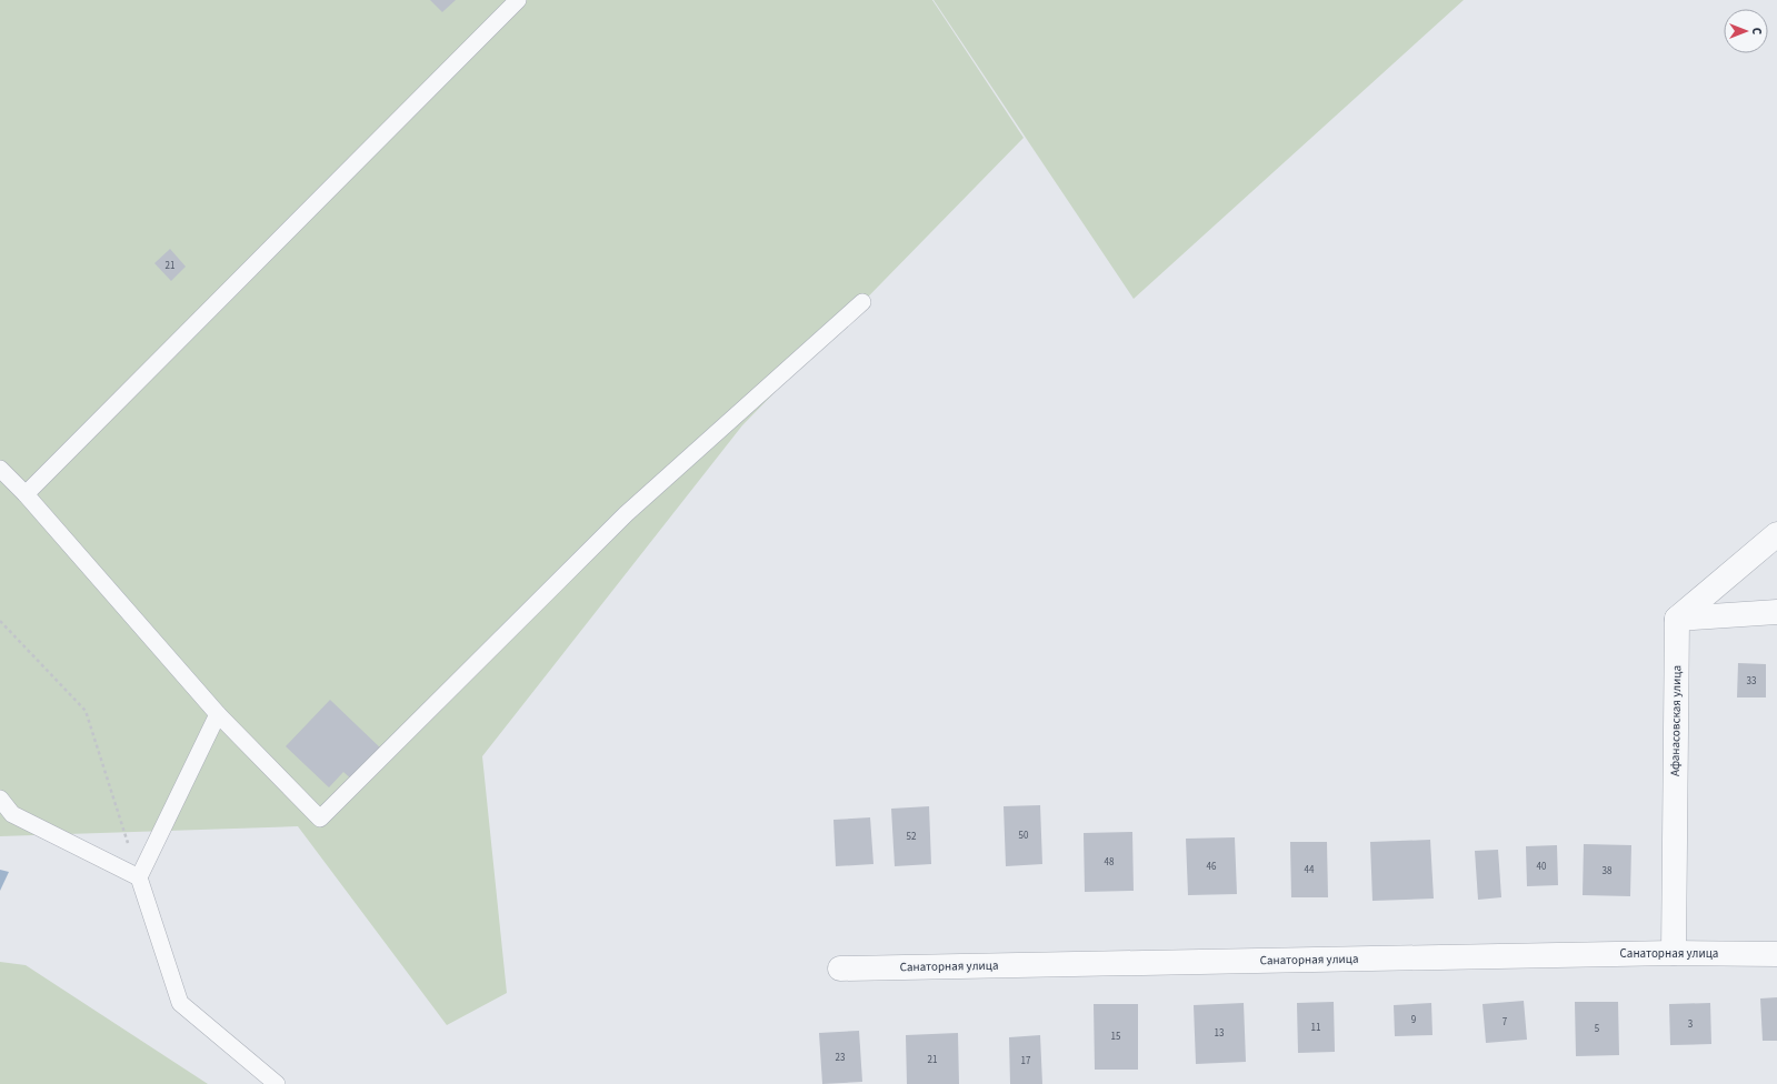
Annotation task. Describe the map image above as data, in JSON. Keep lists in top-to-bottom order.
{
  "streets": {
    "street": ["Афанасовская улица", "Санаторная улица"]
  },
  "crossings": [
    ["Афанасовская улица", "Санаторная улица"]
  ],
  "house_numbers": [
    "21",
    "33",
    "50",
    "52",
    "48",
    "46",
    "40",
    "44",
    "38",
    "9",
    "7",
    "3",
    "11",
    "5",
    "13",
    "15",
    "23",
    "21",
    "17"
  ],
  "north": "right"
}
